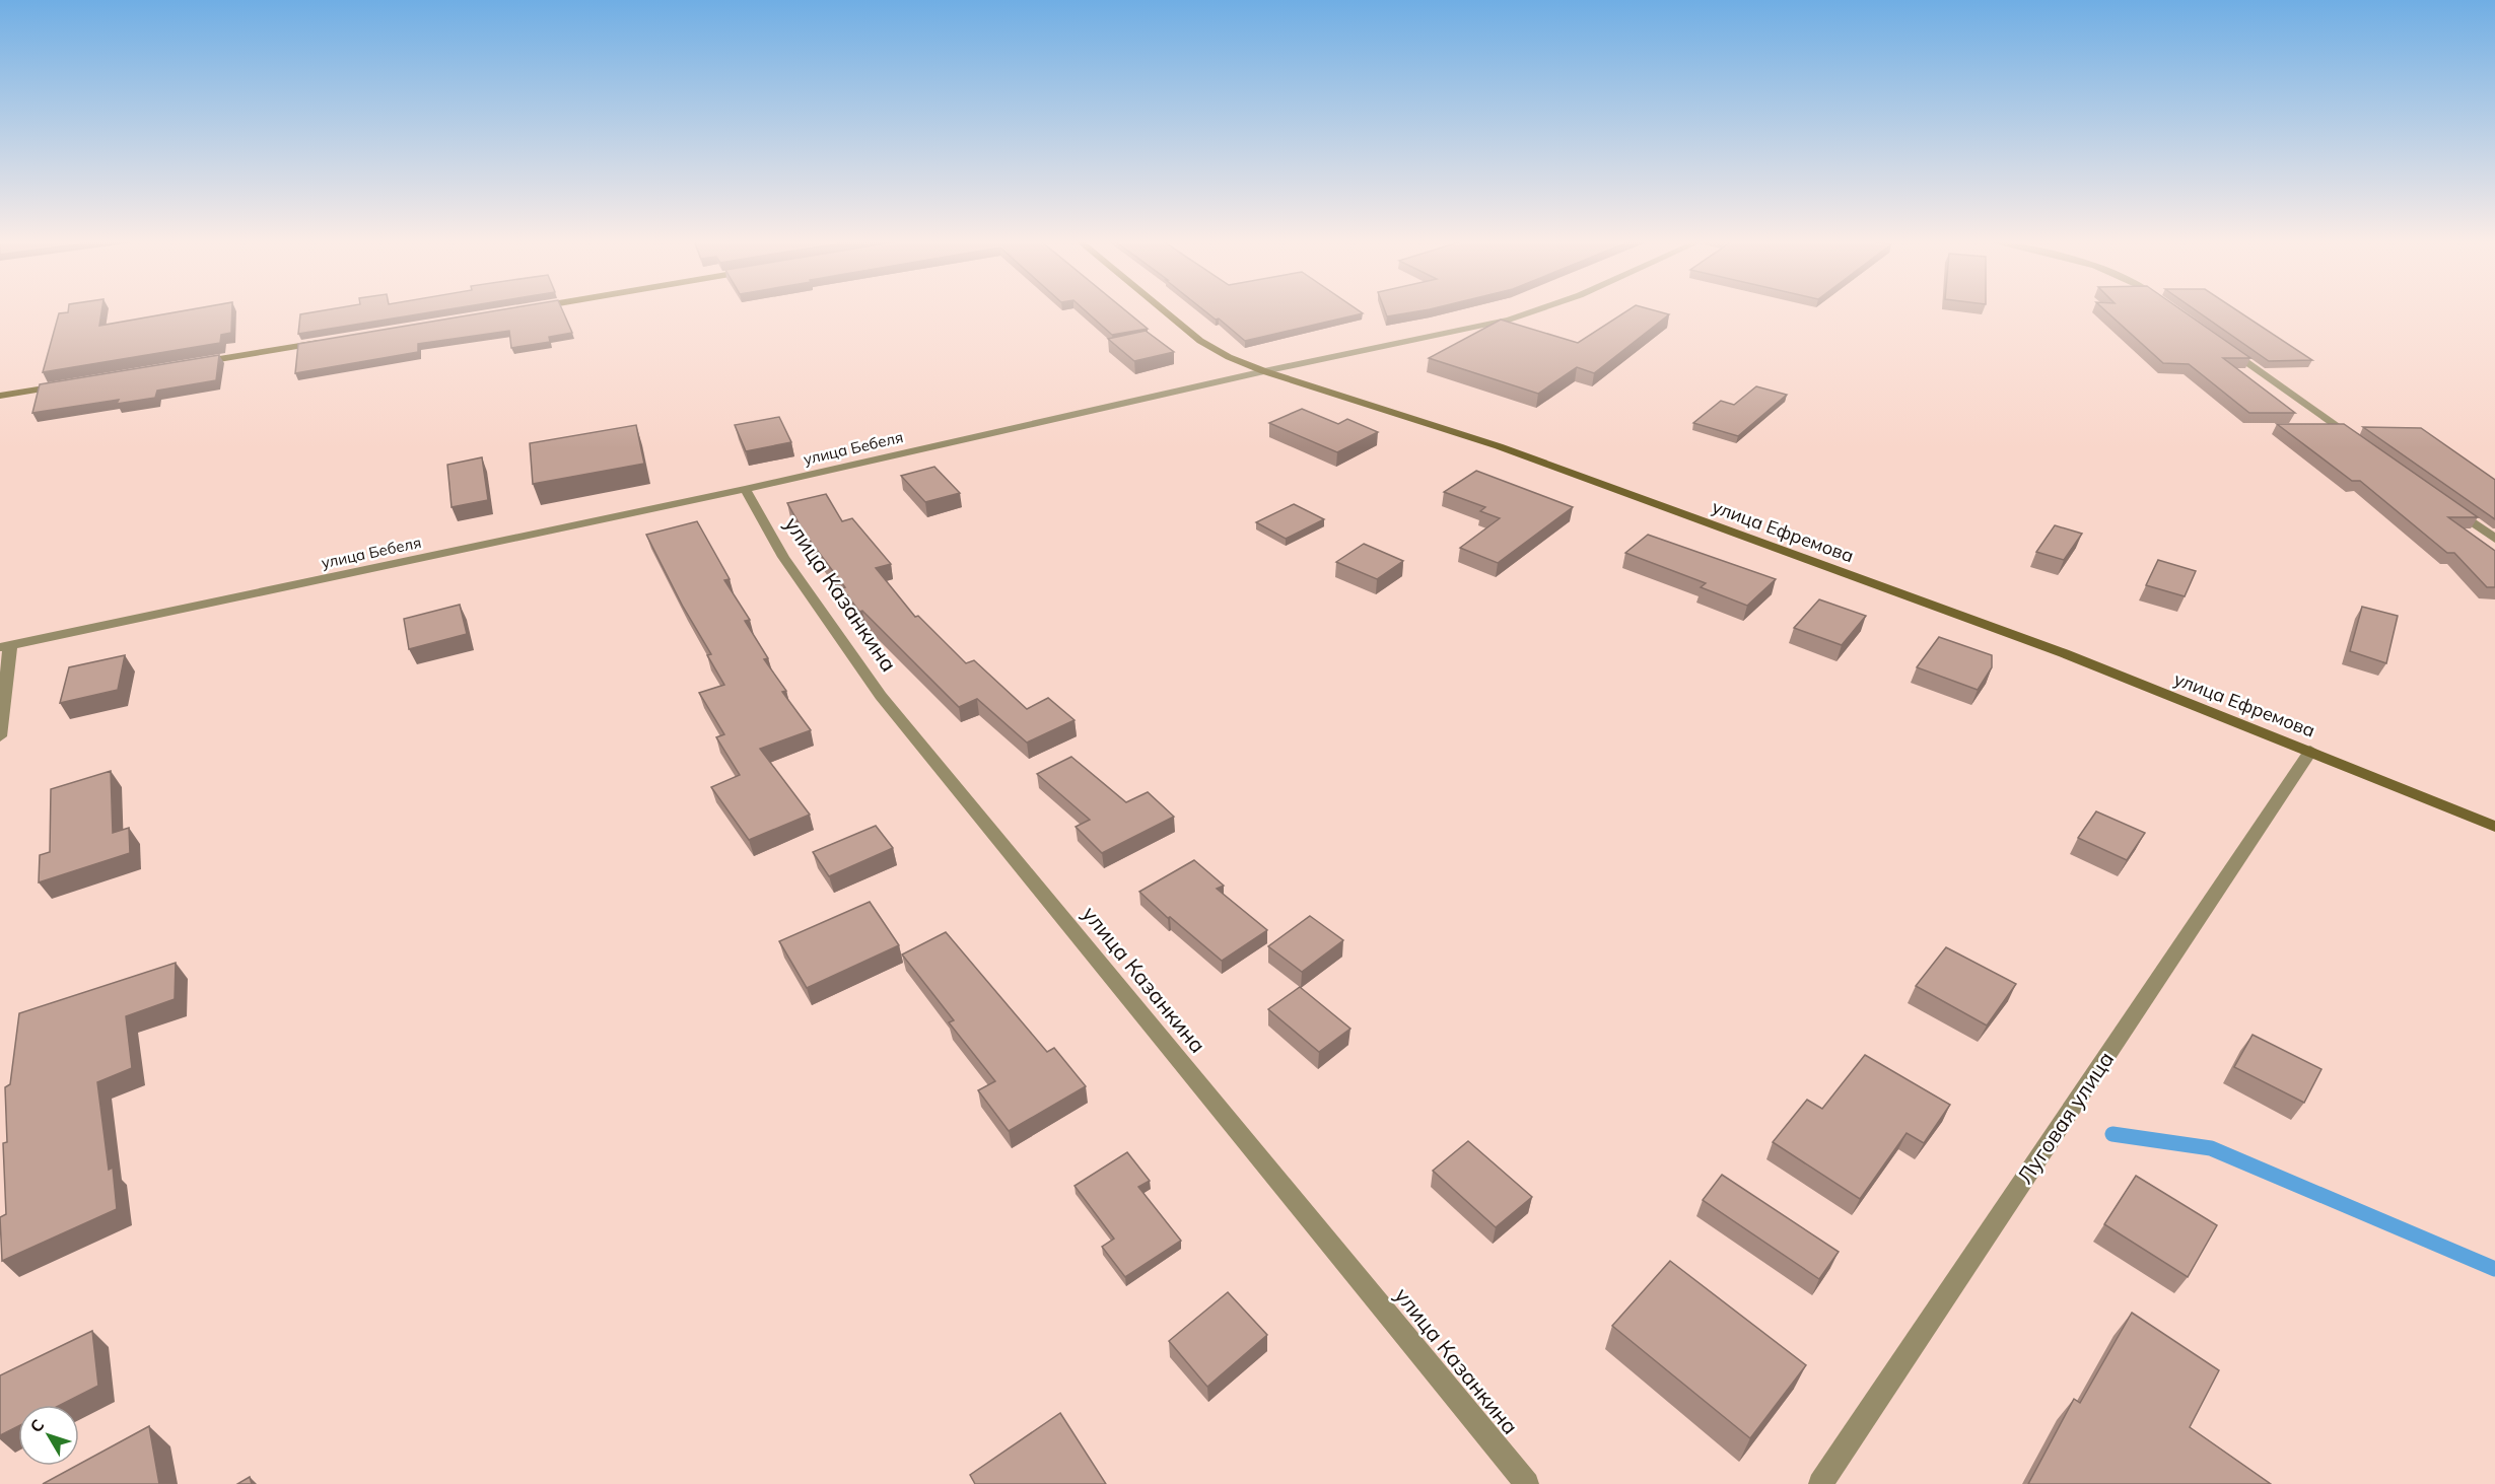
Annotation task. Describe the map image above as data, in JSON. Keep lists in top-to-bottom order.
{
  "streets": {
    "main road": ["улица Ефремова"],
    "street": ["улица Бебеля", "улица Казанкина", "Луговая улица"]
  },
  "crossings": [
    ["улица Бебеля", "улица Ефремова"],
    ["улица Бебеля", "улица Казанкина"],
    ["улица Ефремова", "Луговая улица"]
  ],
  "north": "top left"
}
